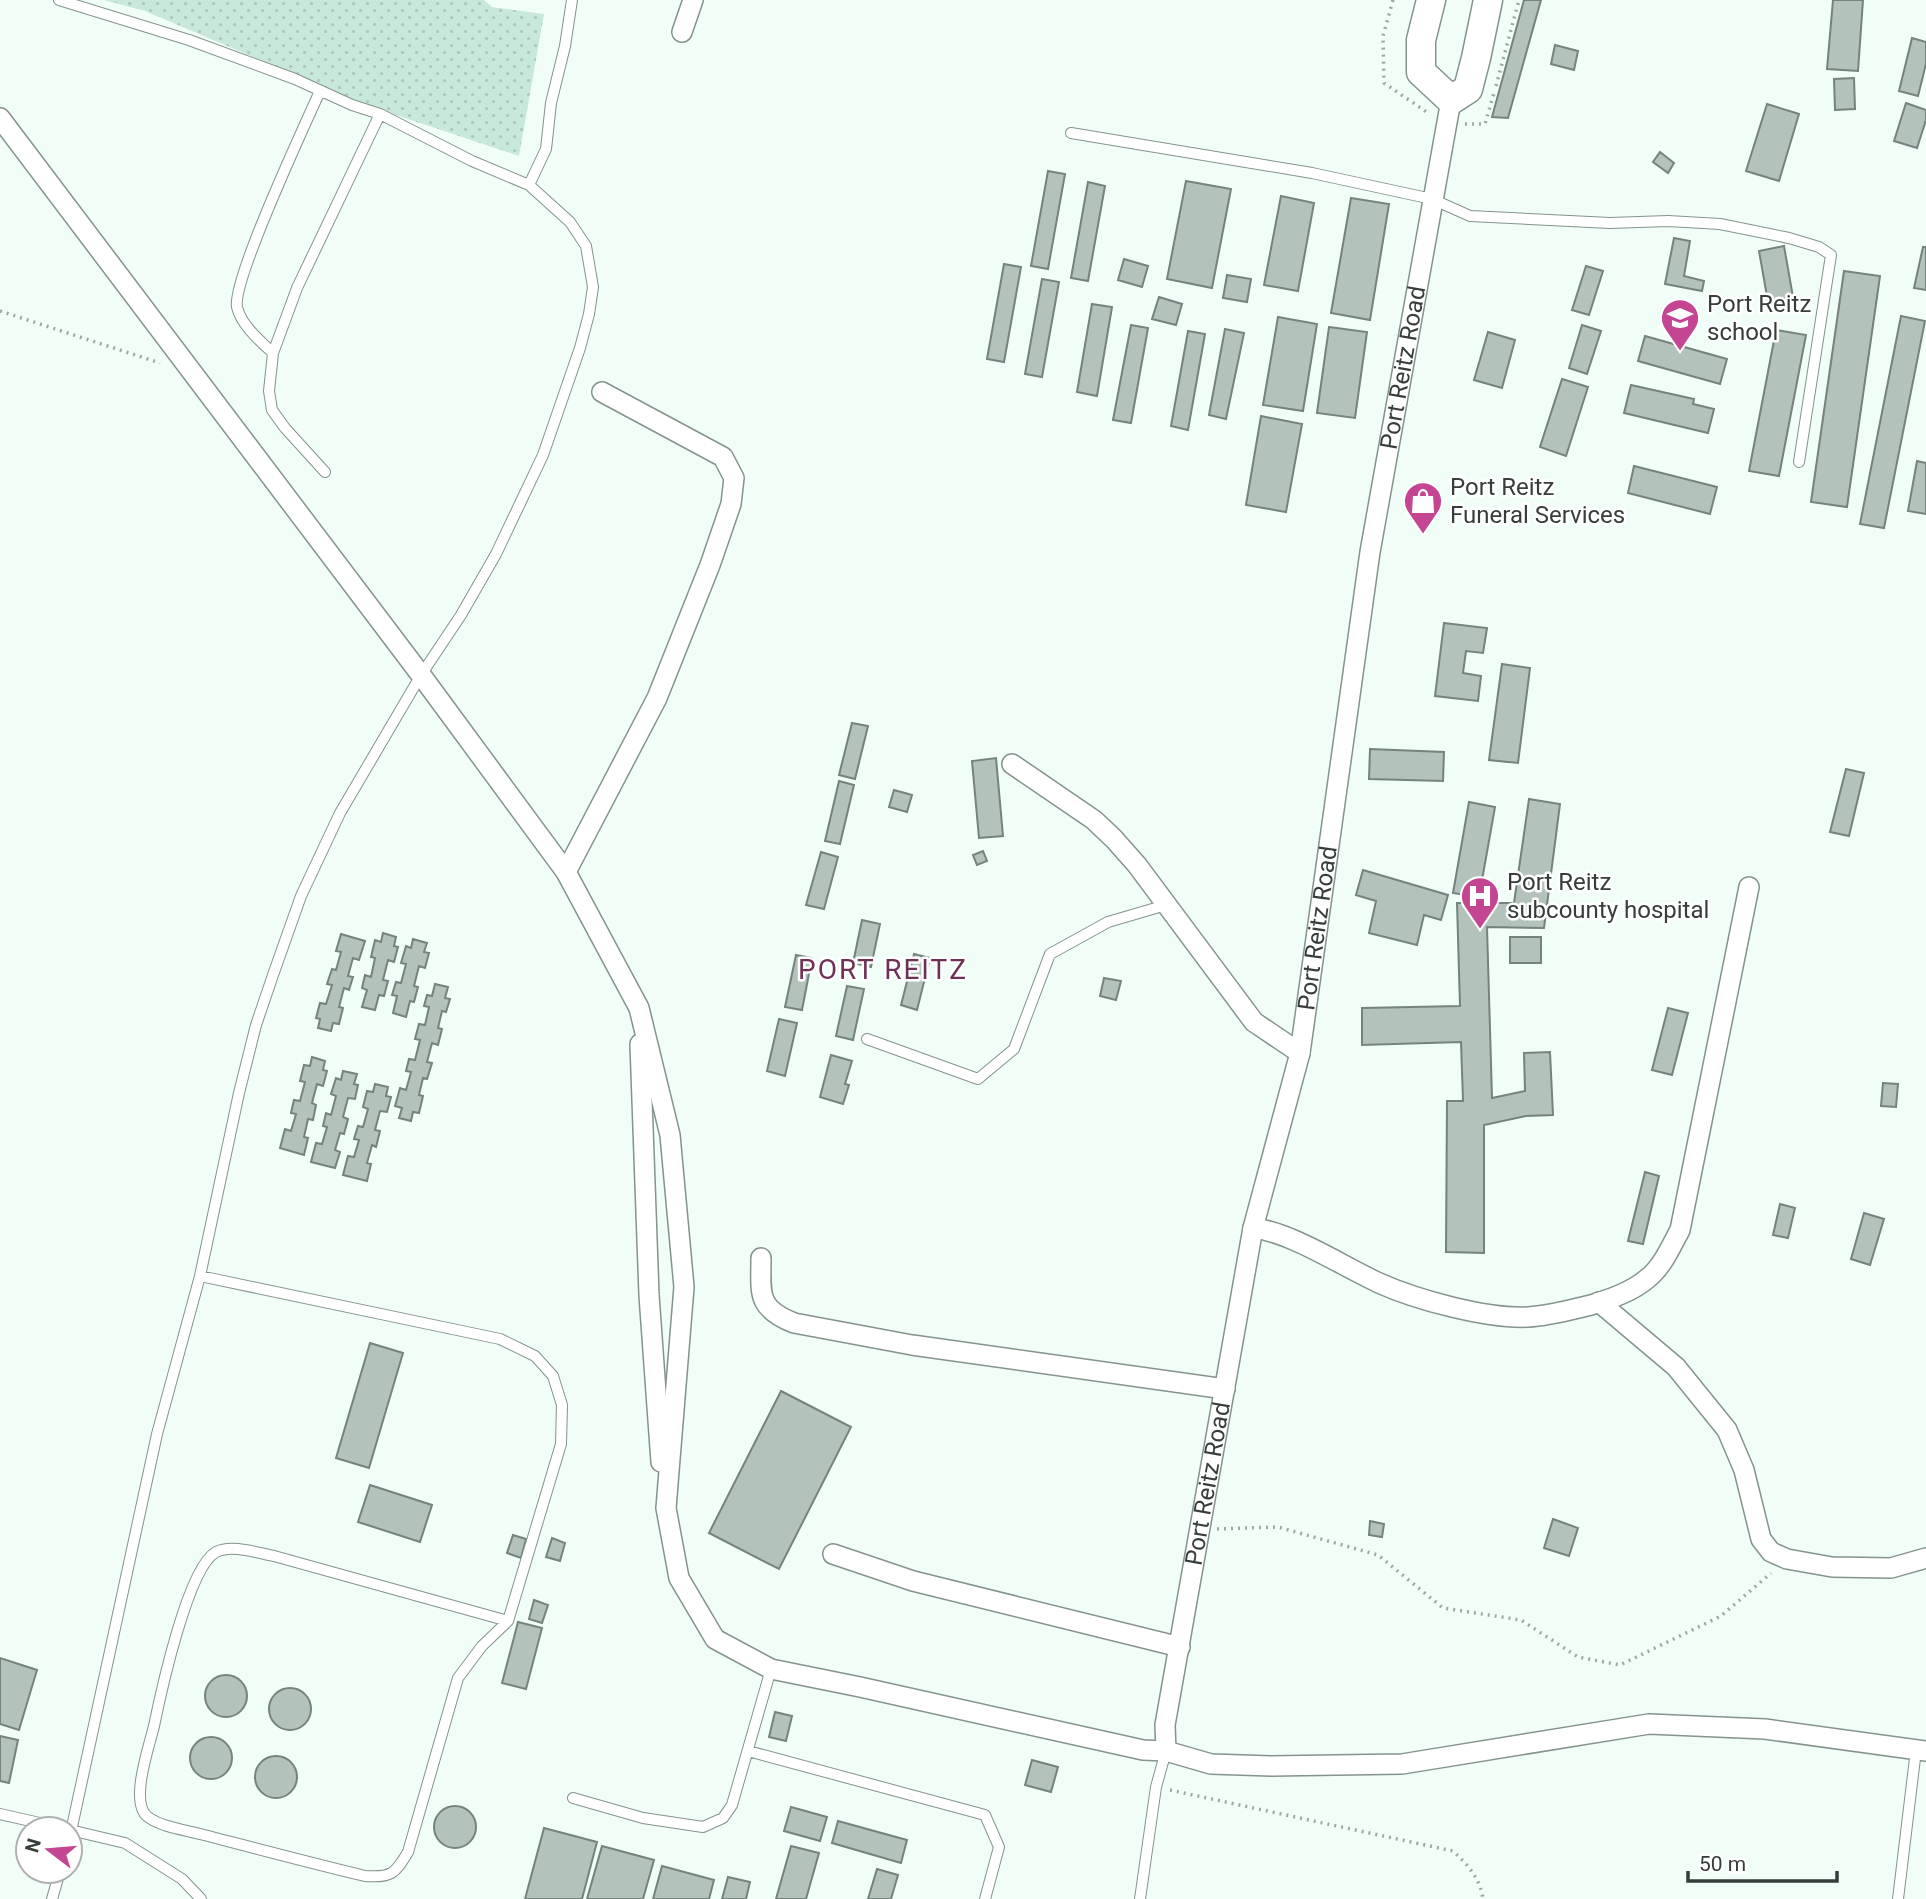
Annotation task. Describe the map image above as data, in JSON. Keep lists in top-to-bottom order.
{
  "streets": {
    "main road": ["Port Reitz Road"]
  },
  "districts": ["PORT REITZ"],
  "places": {
    "school or university": ["Port Reitz school"],
    "shop": ["Port Reitz Funeral Services"],
    "hospital": ["Port Reitz subcounty hospital"]
  },
  "scale_bar": "50 m",
  "north": "left"
}
